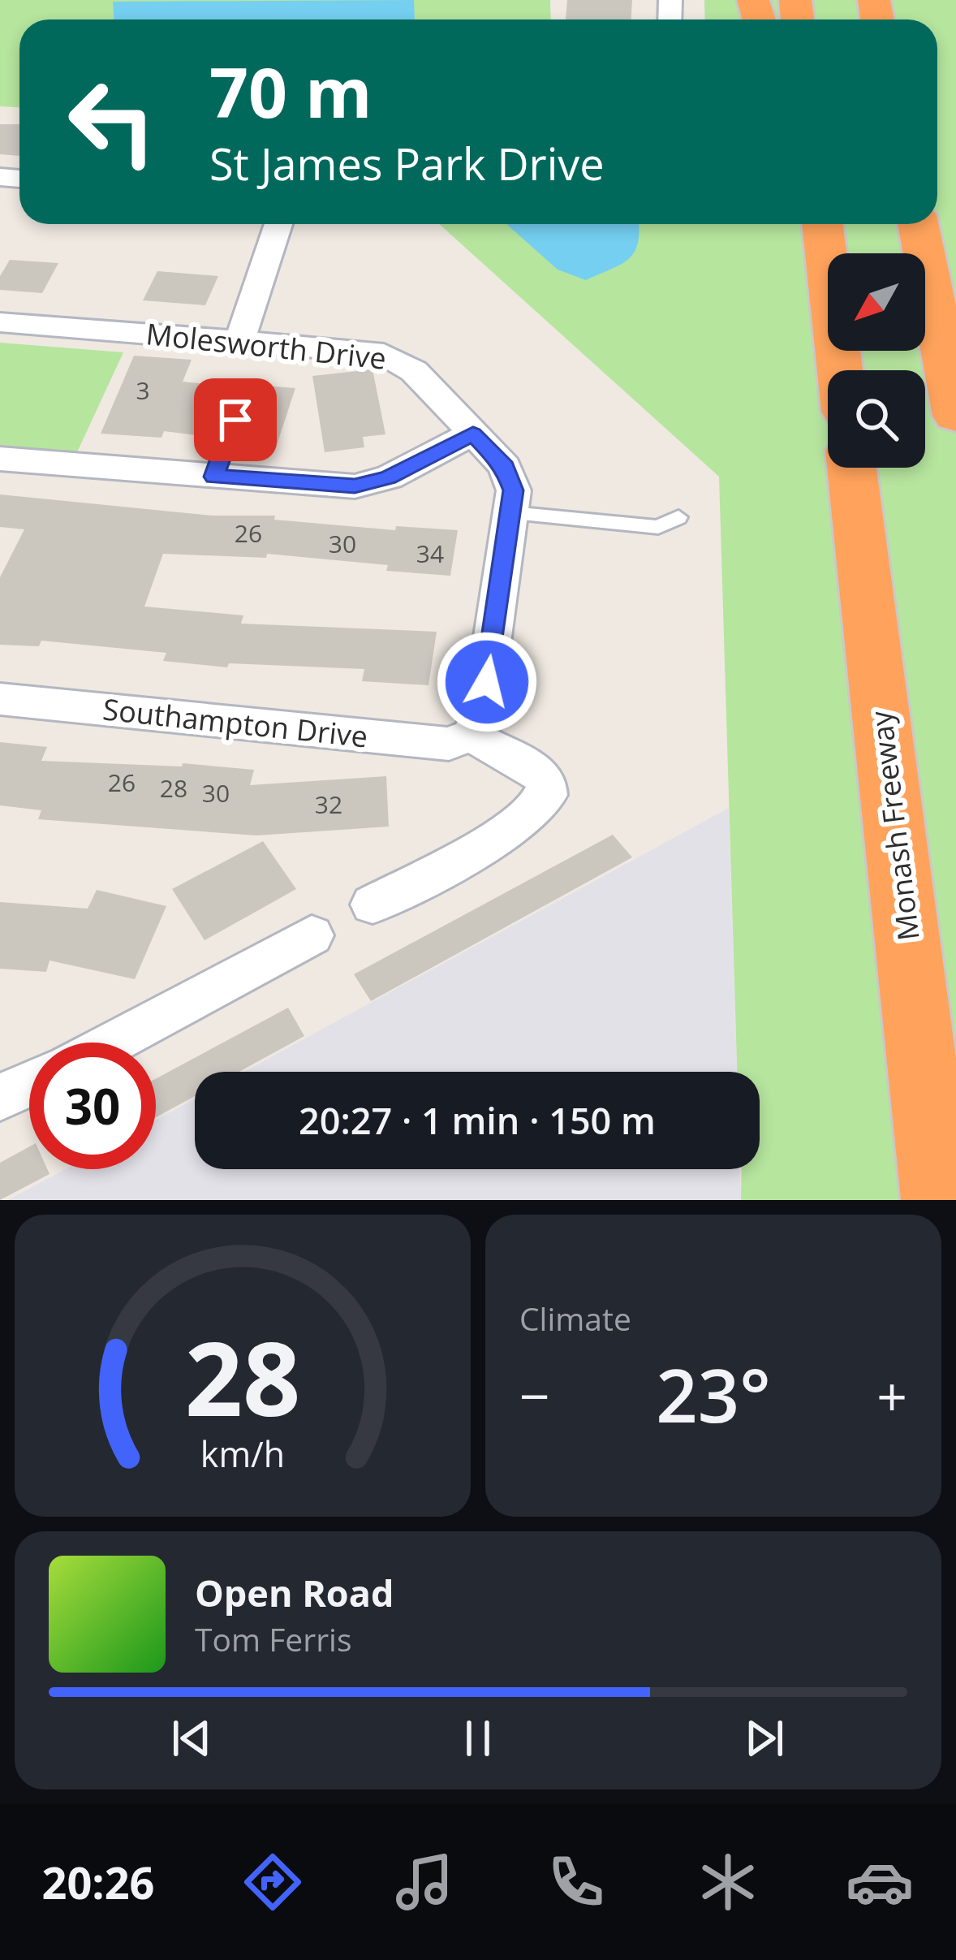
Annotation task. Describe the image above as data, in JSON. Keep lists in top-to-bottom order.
{
  "streets": {
    "highway": ["Monash Freeway"],
    "street": ["Molesworth Drive", "Southampton Drive"]
  },
  "crossings": [
    ["Molesworth Drive", "Southampton Drive"]
  ],
  "house_numbers": [
    "3",
    "26",
    "30",
    "34",
    "26",
    "28",
    "30",
    "32"
  ],
  "north": "bottom left",
  "page": {
    "turn": ["70 m", "St James Park Drive"],
    "limit": "30",
    "trip": "20:27 · 1 min · 150 m",
    "tile": "Climate",
    "heat": ["−", "23°", "+"],
    "song": ["Open Road", "Tom Ferris"],
    "tabs": "20:26",
    "gauge": ["28", "km/h"]
  }
}
